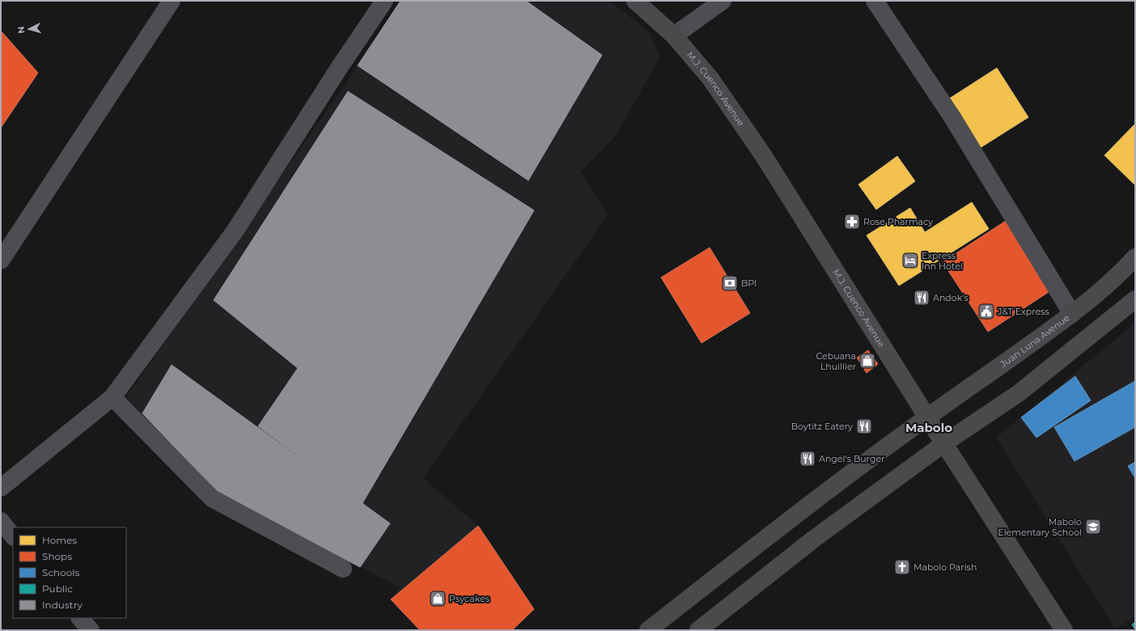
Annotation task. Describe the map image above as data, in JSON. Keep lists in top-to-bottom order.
{
  "streets": {
    "main road": ["M.J. Cuenco Avenue", "Juan Luna Avenue"]
  },
  "crossings": [
    ["M.J. Cuenco Avenue", "Juan Luna Avenue"]
  ],
  "districts": ["Mabolo"],
  "places": {
    "pharmacy": ["Rose Pharmacy"],
    "hotel": ["Express Inn Hotel"],
    "bank": ["BPI"],
    "restaurant": ["Andok's", "Boytitz Eatery", "Angel's Burger"],
    "public building": ["J&T Express"],
    "shop": ["Cebuana Lhuillier", "Psycakes"],
    "school or university": ["Mabolo Elementary School"],
    "church": ["Mabolo Parish"]
  },
  "legend": [
    "Homes",
    "Shops",
    "Schools",
    "Public",
    "Industry"
  ],
  "north": "left"
}
